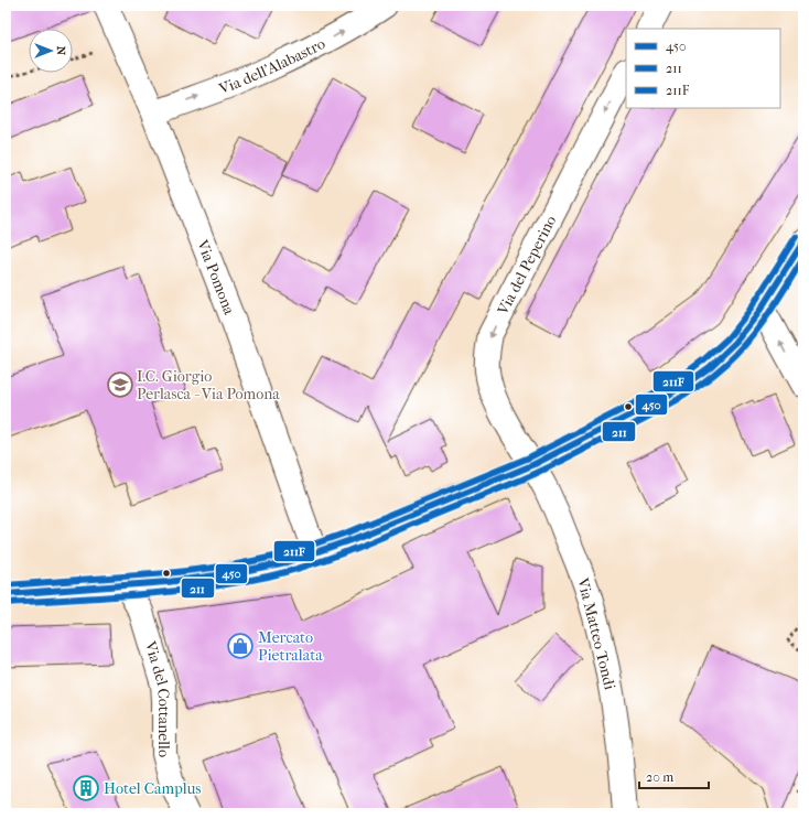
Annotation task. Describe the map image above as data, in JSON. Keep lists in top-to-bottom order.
{
  "streets": {
    "street": [
      "Via dell'Alabastro",
      "Via del Peperino",
      "Via Pomona",
      "Via Matteo Tondi",
      "Via del Cottanello"
    ]
  },
  "crossings": [
    ["Via dell'Alabastro", "Via Pomona"],
    ["Via del Peperino", "Via Matteo Tondi"]
  ],
  "one_way": ["Via dell'Alabastro", "Via del Peperino"],
  "places": {
    "school or university": ["I.C. Giorgio Perlasca - Via Pomona"],
    "shop": ["Mercato Pietralata"],
    "building": ["Hotel Camplus"]
  },
  "lines": ["transit line 211F", "transit line 450", "transit line 211"],
  "legend": ["450", "211", "211F"],
  "scale_bar": "20 m",
  "north": "right"
}
